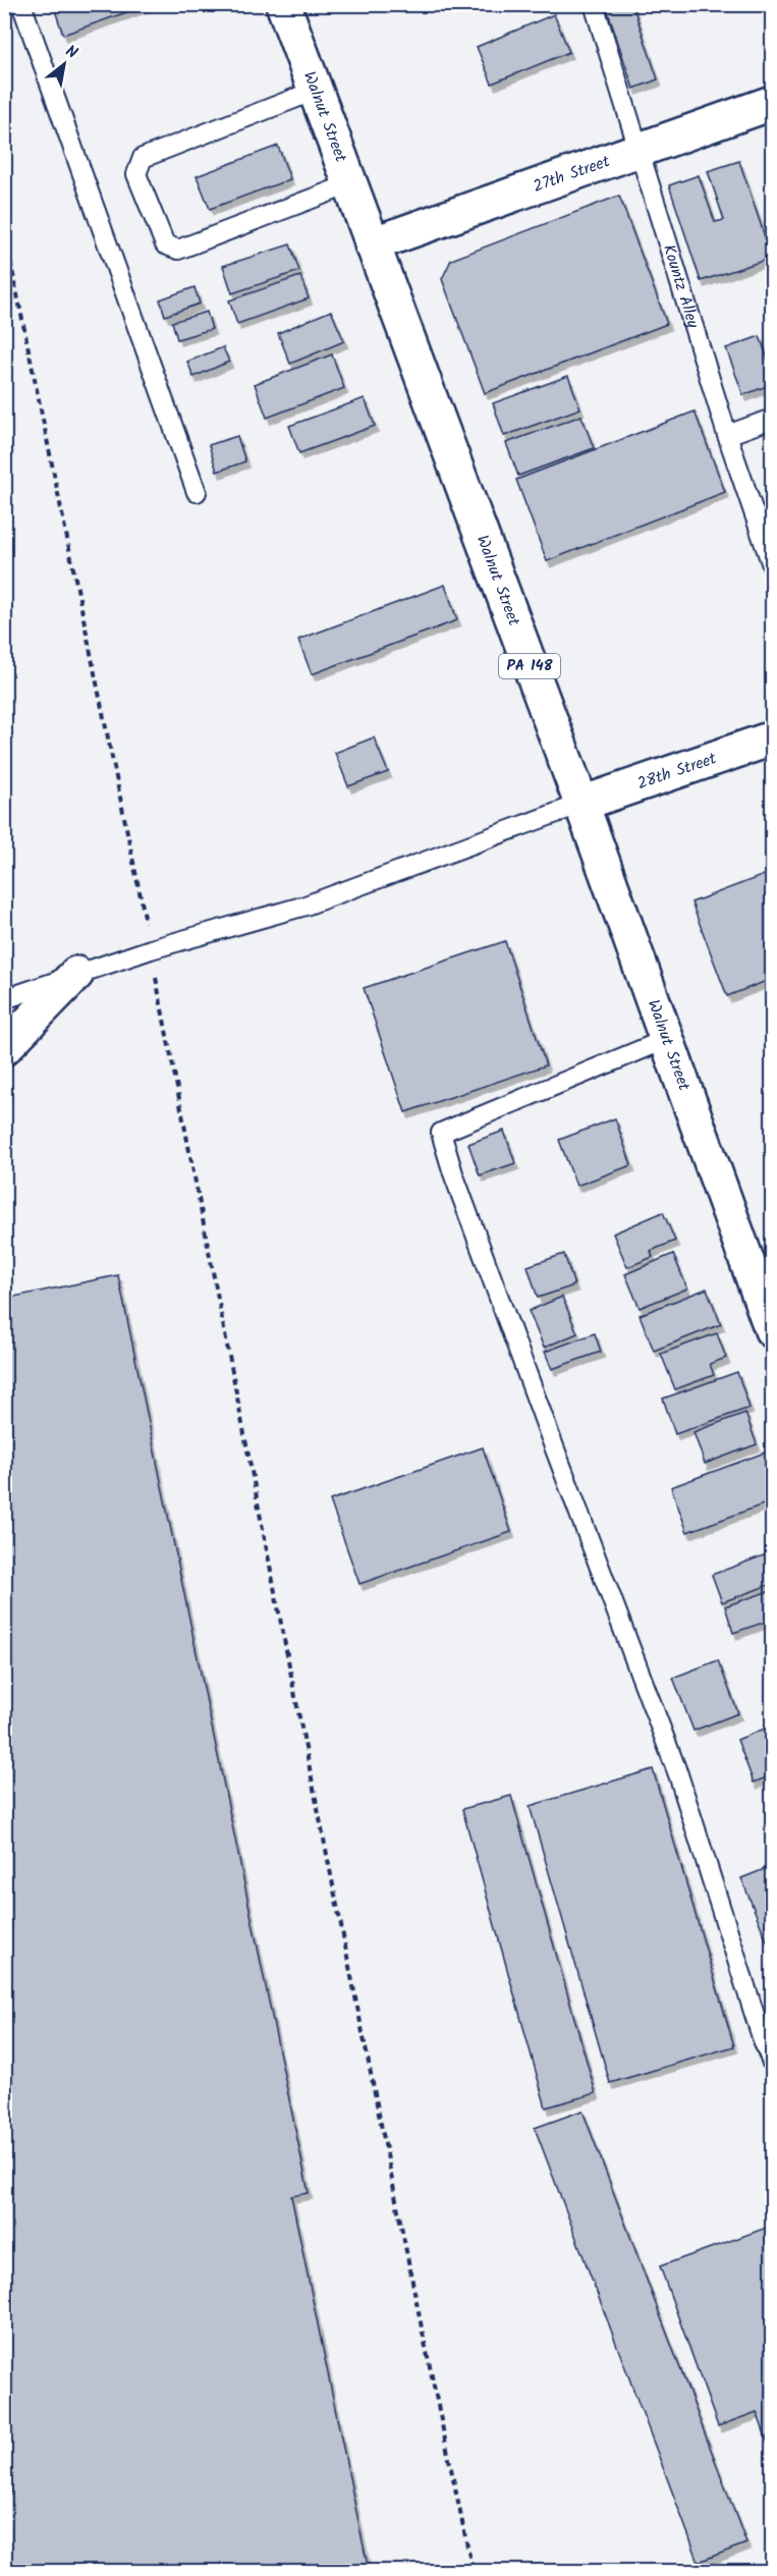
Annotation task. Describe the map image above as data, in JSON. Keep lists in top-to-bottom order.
{
  "streets": {
    "main road": [
      "Walnut Street",
      "27th Street",
      "PA 148",
      "28th Street"
    ],
    "lane": ["Kountz Alley"]
  },
  "crossings": [
    ["Walnut Street", "27th Street"],
    ["Walnut Street", "28th Street"],
    ["27th Street", "Kountz Alley"]
  ],
  "north": "top right"
}
